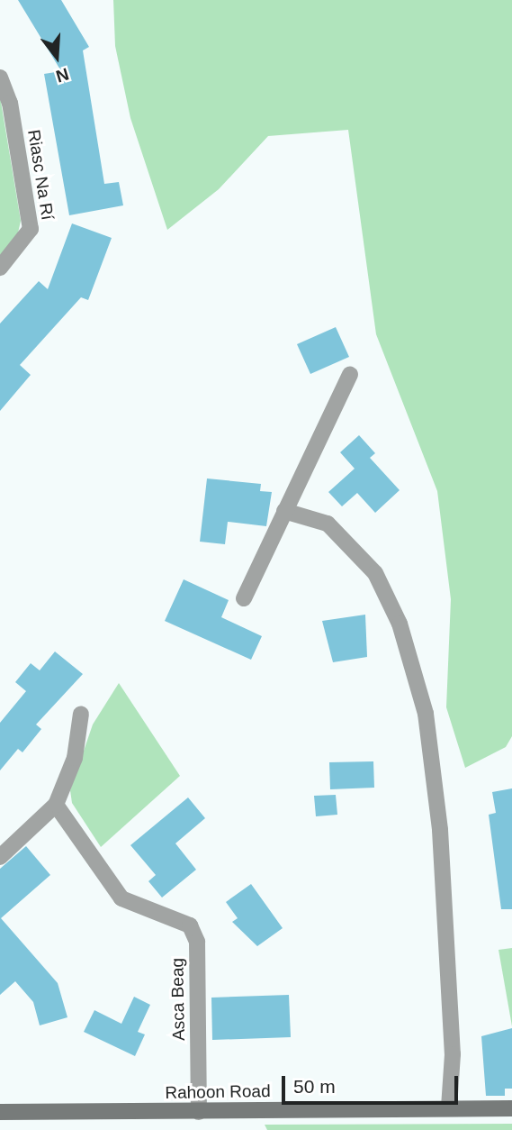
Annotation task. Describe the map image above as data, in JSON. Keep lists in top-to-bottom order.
{
  "streets": {
    "street": ["Riasc Na Rí", "Asca Beag", "Rahoon Road"]
  },
  "crossings": [
    ["Asca Beag", "Rahoon Road"]
  ],
  "scale_bar": "50 m",
  "north": "bottom"
}
